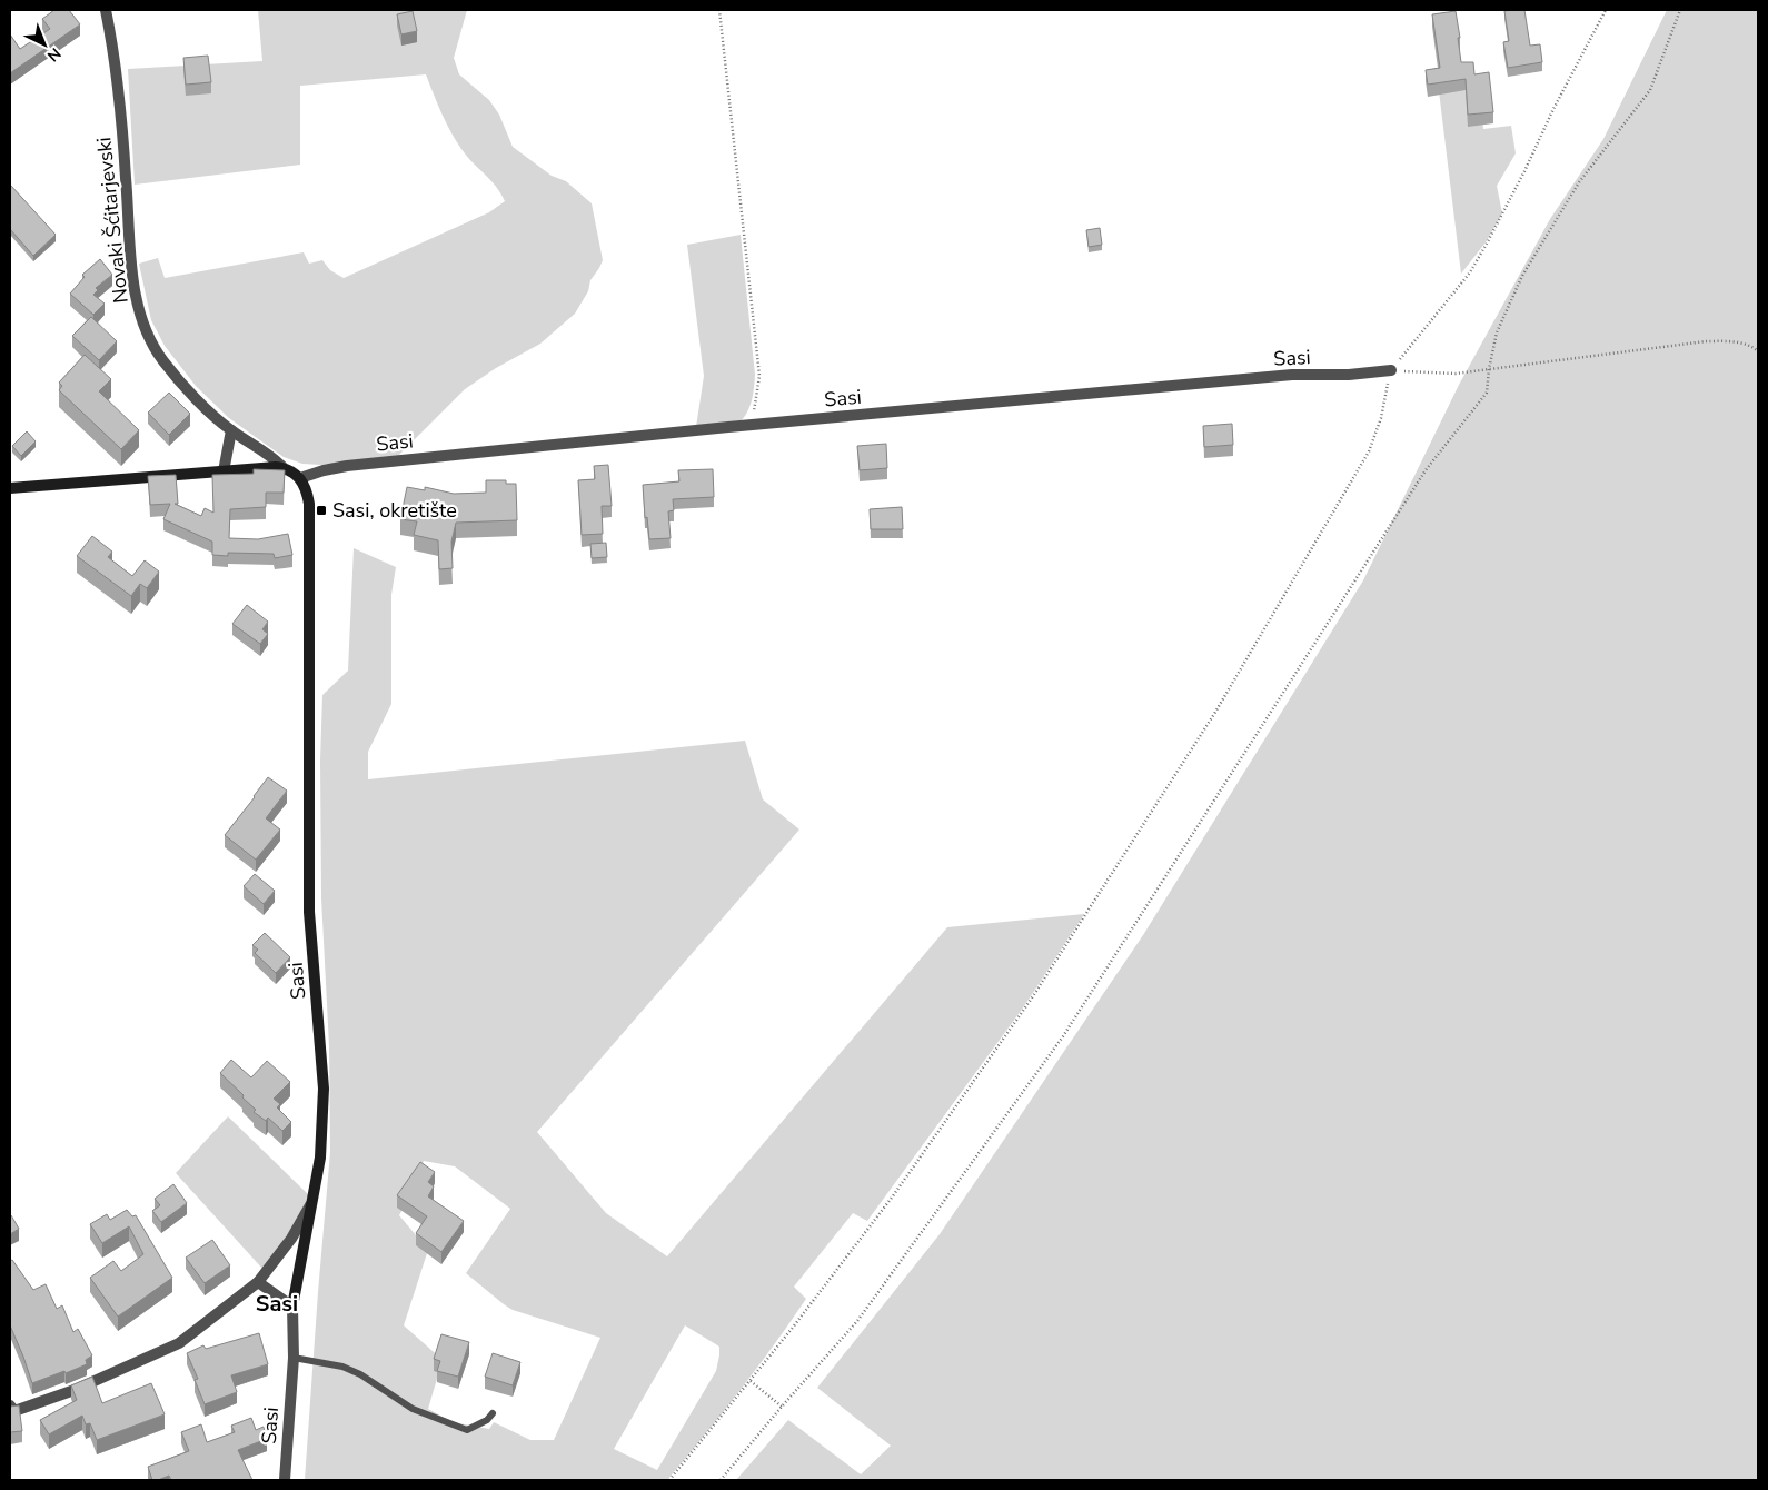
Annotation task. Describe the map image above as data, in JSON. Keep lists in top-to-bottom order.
{
  "streets": {
    "main road": ["Sasi"],
    "street": ["Novaki Šćitarjevski"]
  },
  "districts": ["Sasi"],
  "places": {
    "transit": ["Sasi, okretište"]
  },
  "north": "bottom right"
}
